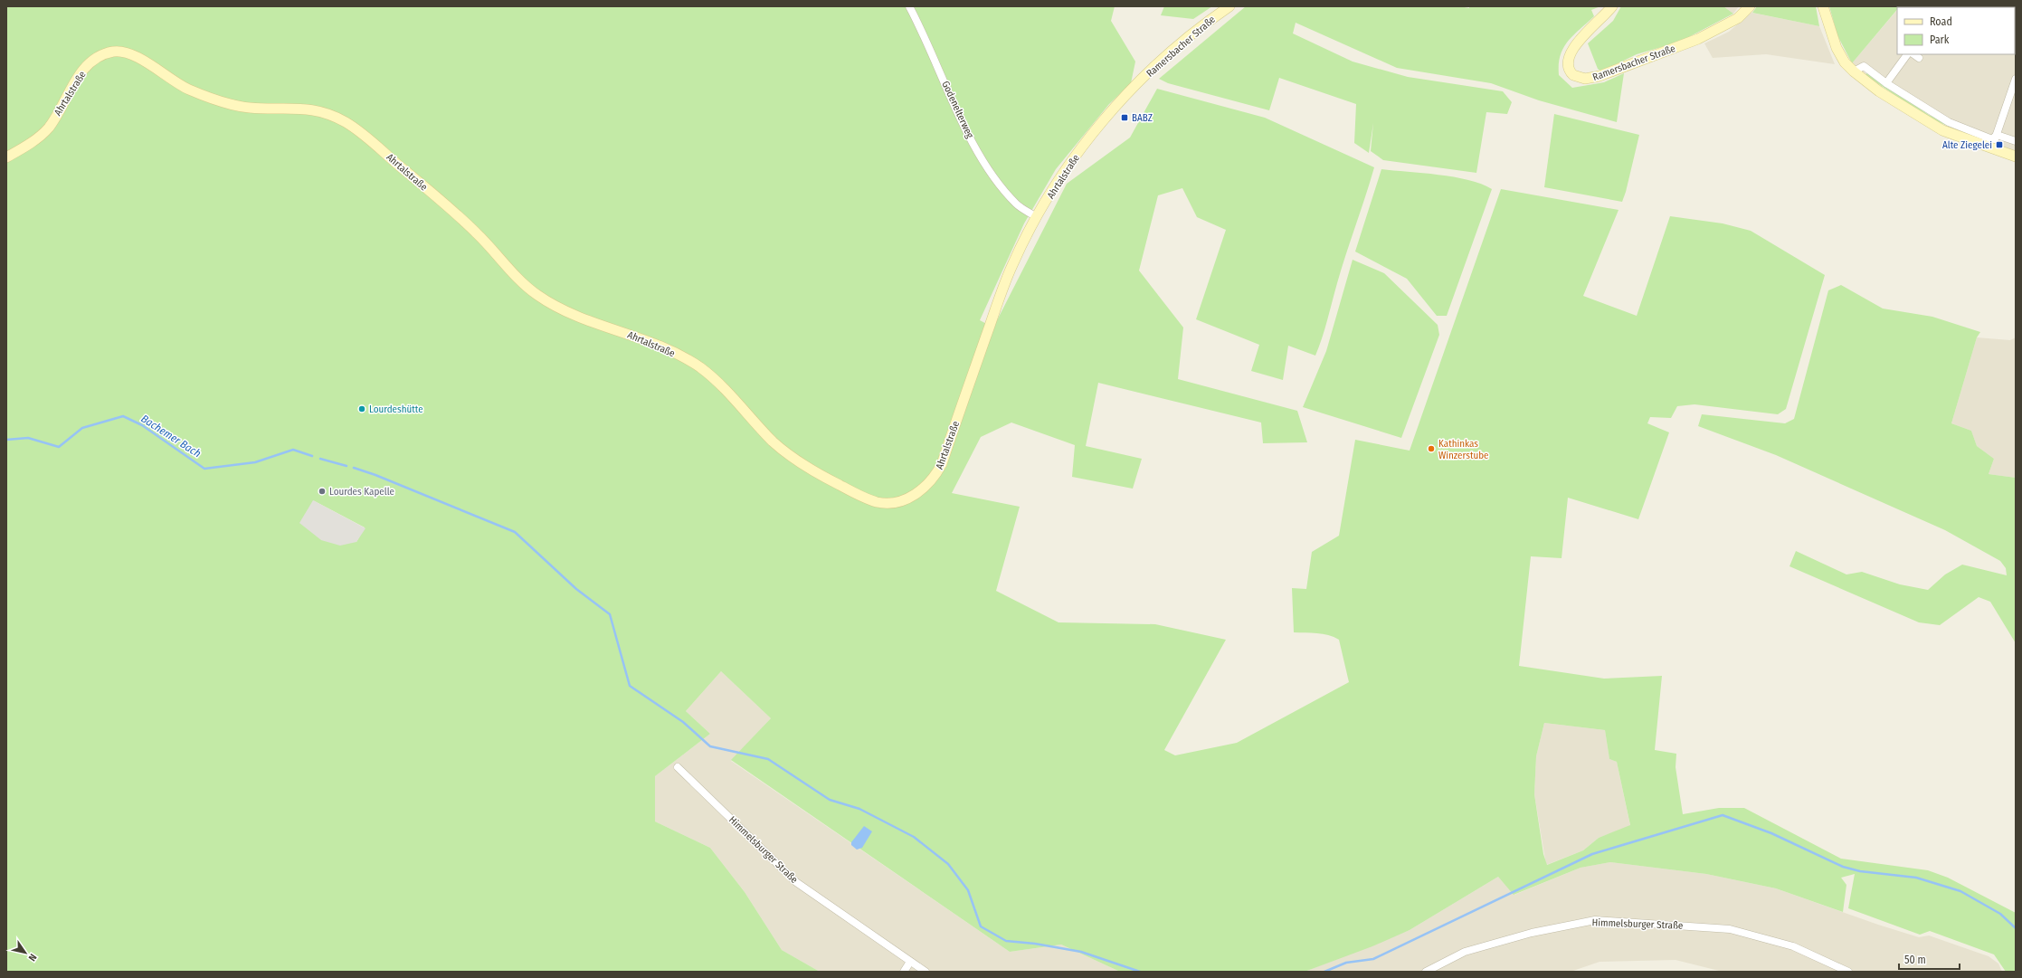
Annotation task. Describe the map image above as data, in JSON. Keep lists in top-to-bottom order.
{
  "streets": {
    "main road": ["Ramersbacher Straße", "Ahrtalstraße"],
    "street": ["Godenelterweg", "Himmelsburger Straße"]
  },
  "crossings": [
    ["Ramersbacher Straße", "Ahrtalstraße"],
    ["Ahrtalstraße", "Godenelterweg"]
  ],
  "water": ["Bachemer Bach"],
  "places": {
    "transit": ["BABZ", "Alte Ziegelei"],
    "other": ["Lourdeshütte", "Kathinkas Winzerstube", "Lourdes Kapelle"]
  },
  "legend": ["Road", "Park"],
  "scale_bar": "50 m",
  "north": "bottom right"
}
